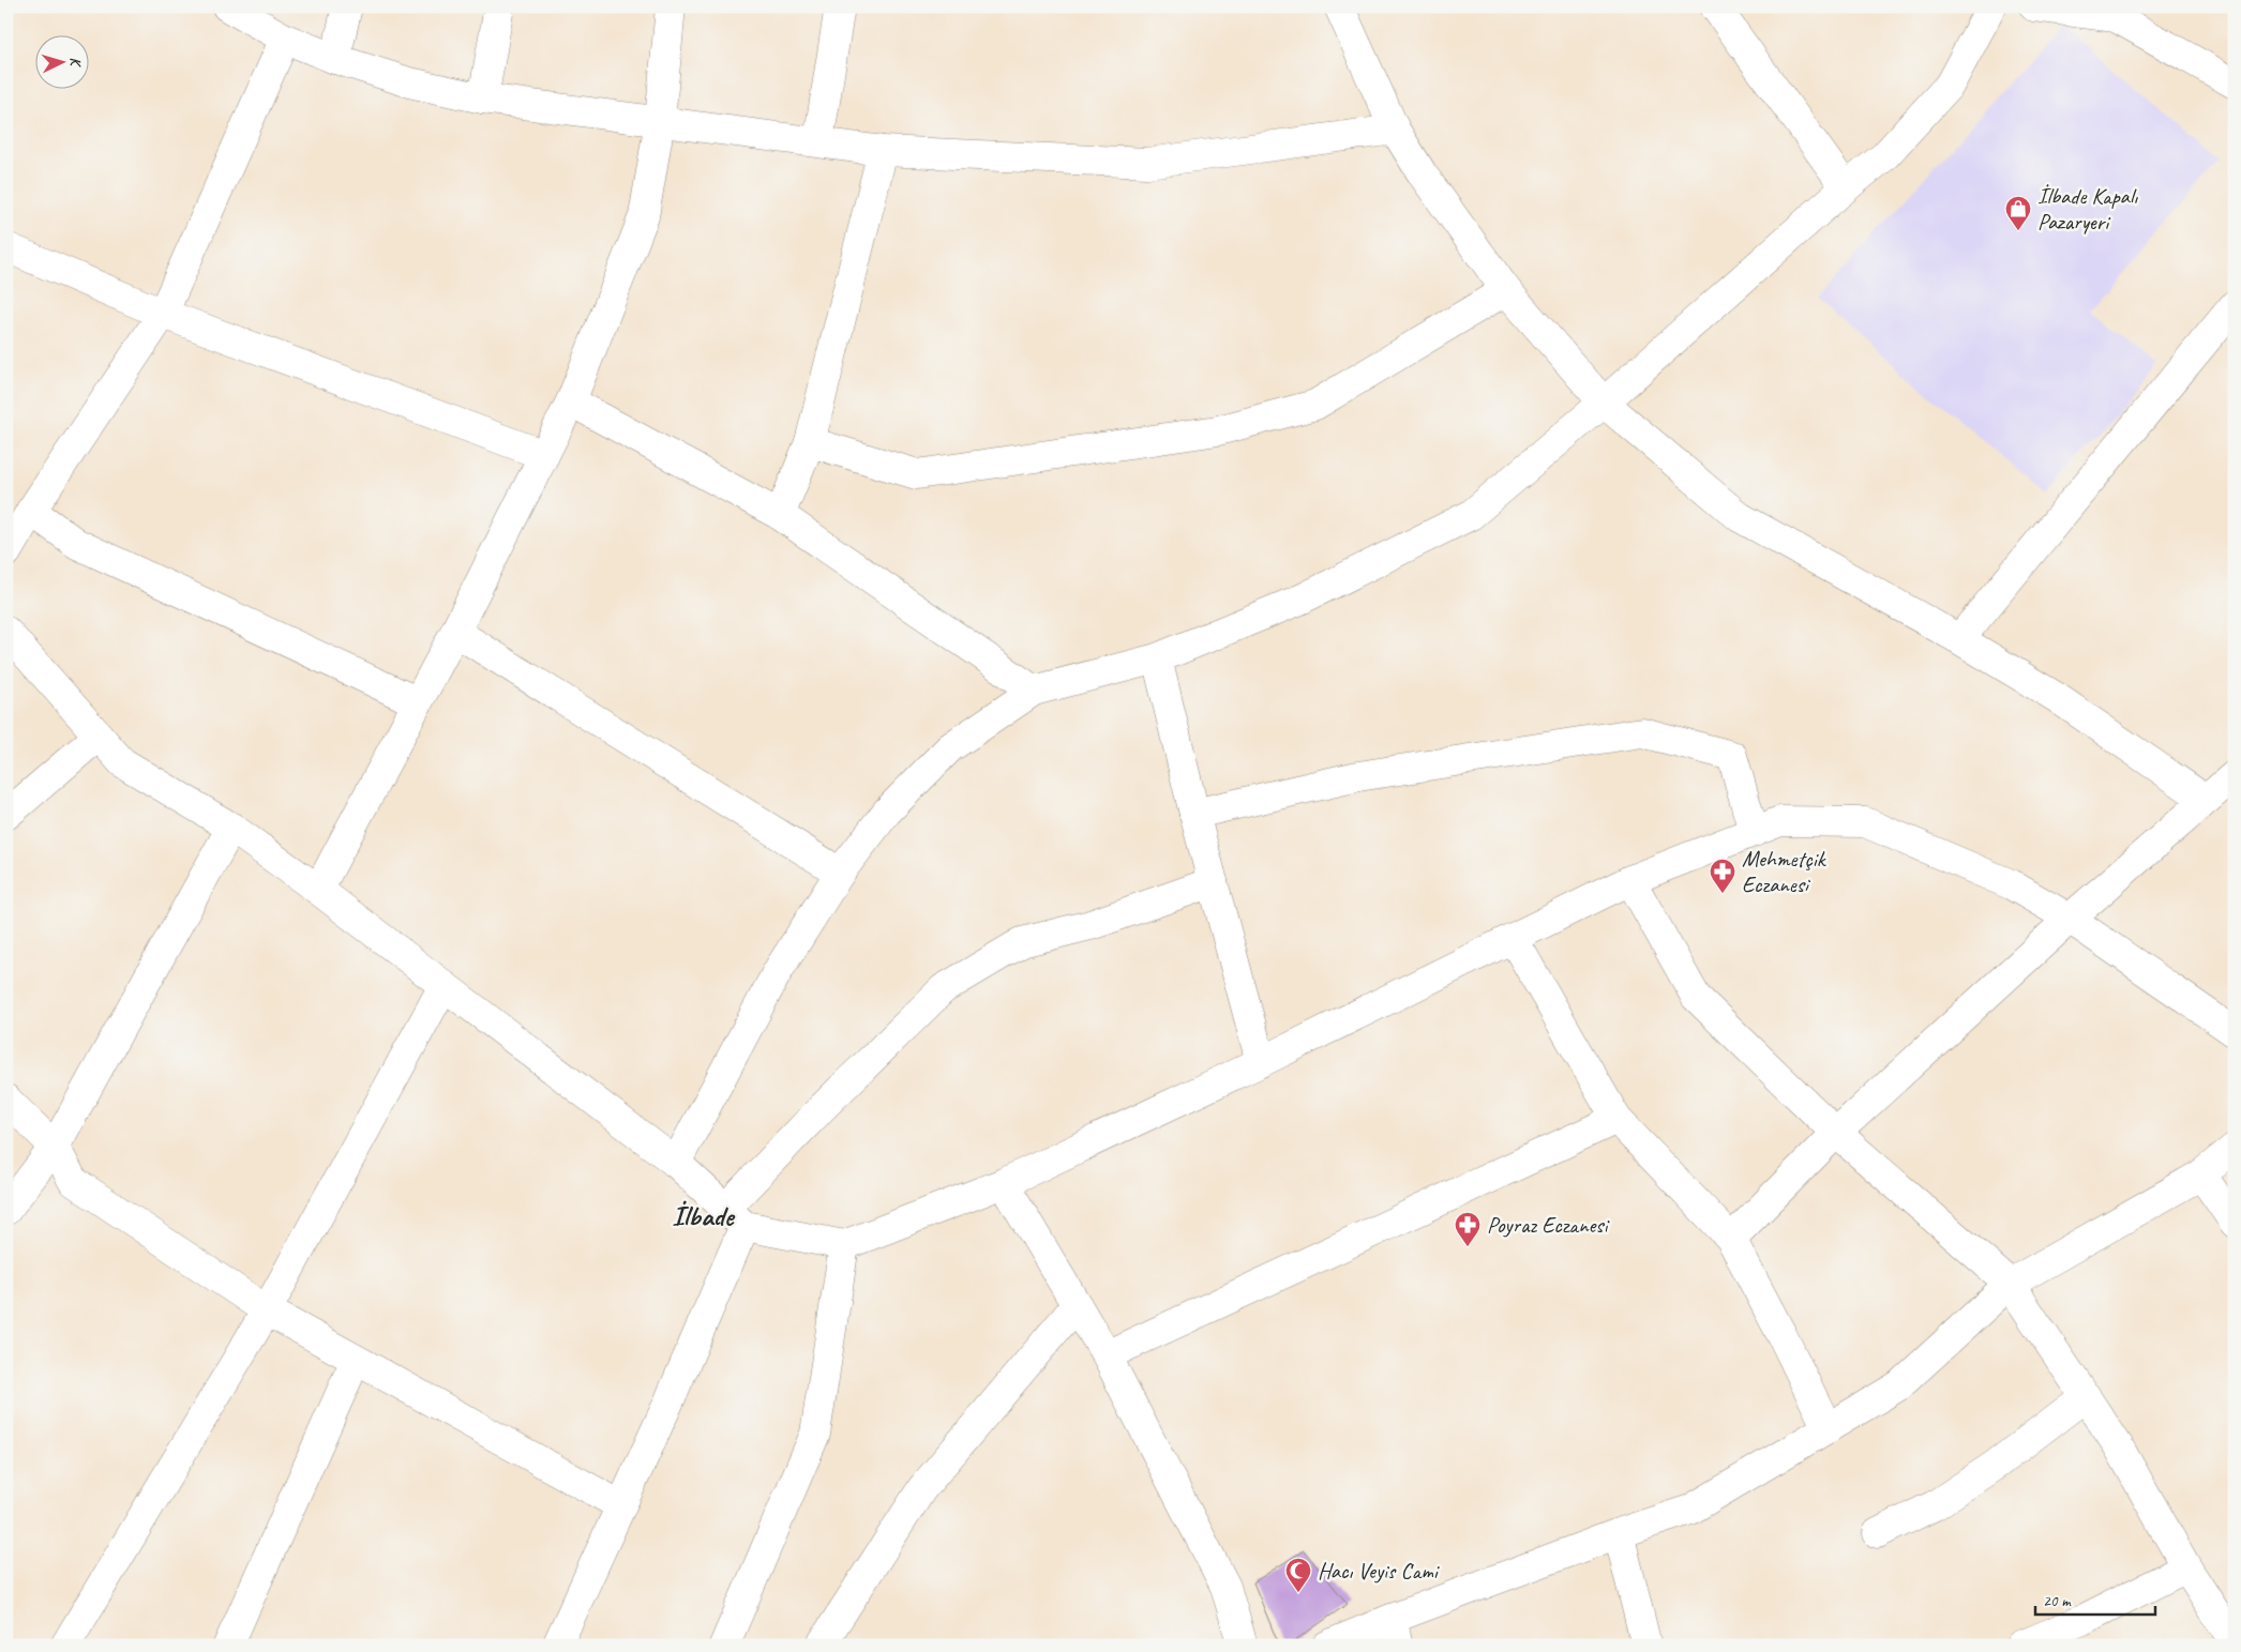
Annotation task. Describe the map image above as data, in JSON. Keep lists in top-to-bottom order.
{
  "districts": ["İlbade"],
  "places": {
    "shop": ["İlbade Kapalı Pazaryeri"],
    "pharmacy": ["Mehmetçik Eczanesi", "Poyraz Eczanesi"],
    "mosque": ["Hacı Veyis Cami"]
  },
  "scale_bar": "20 m",
  "north": "right"
}
